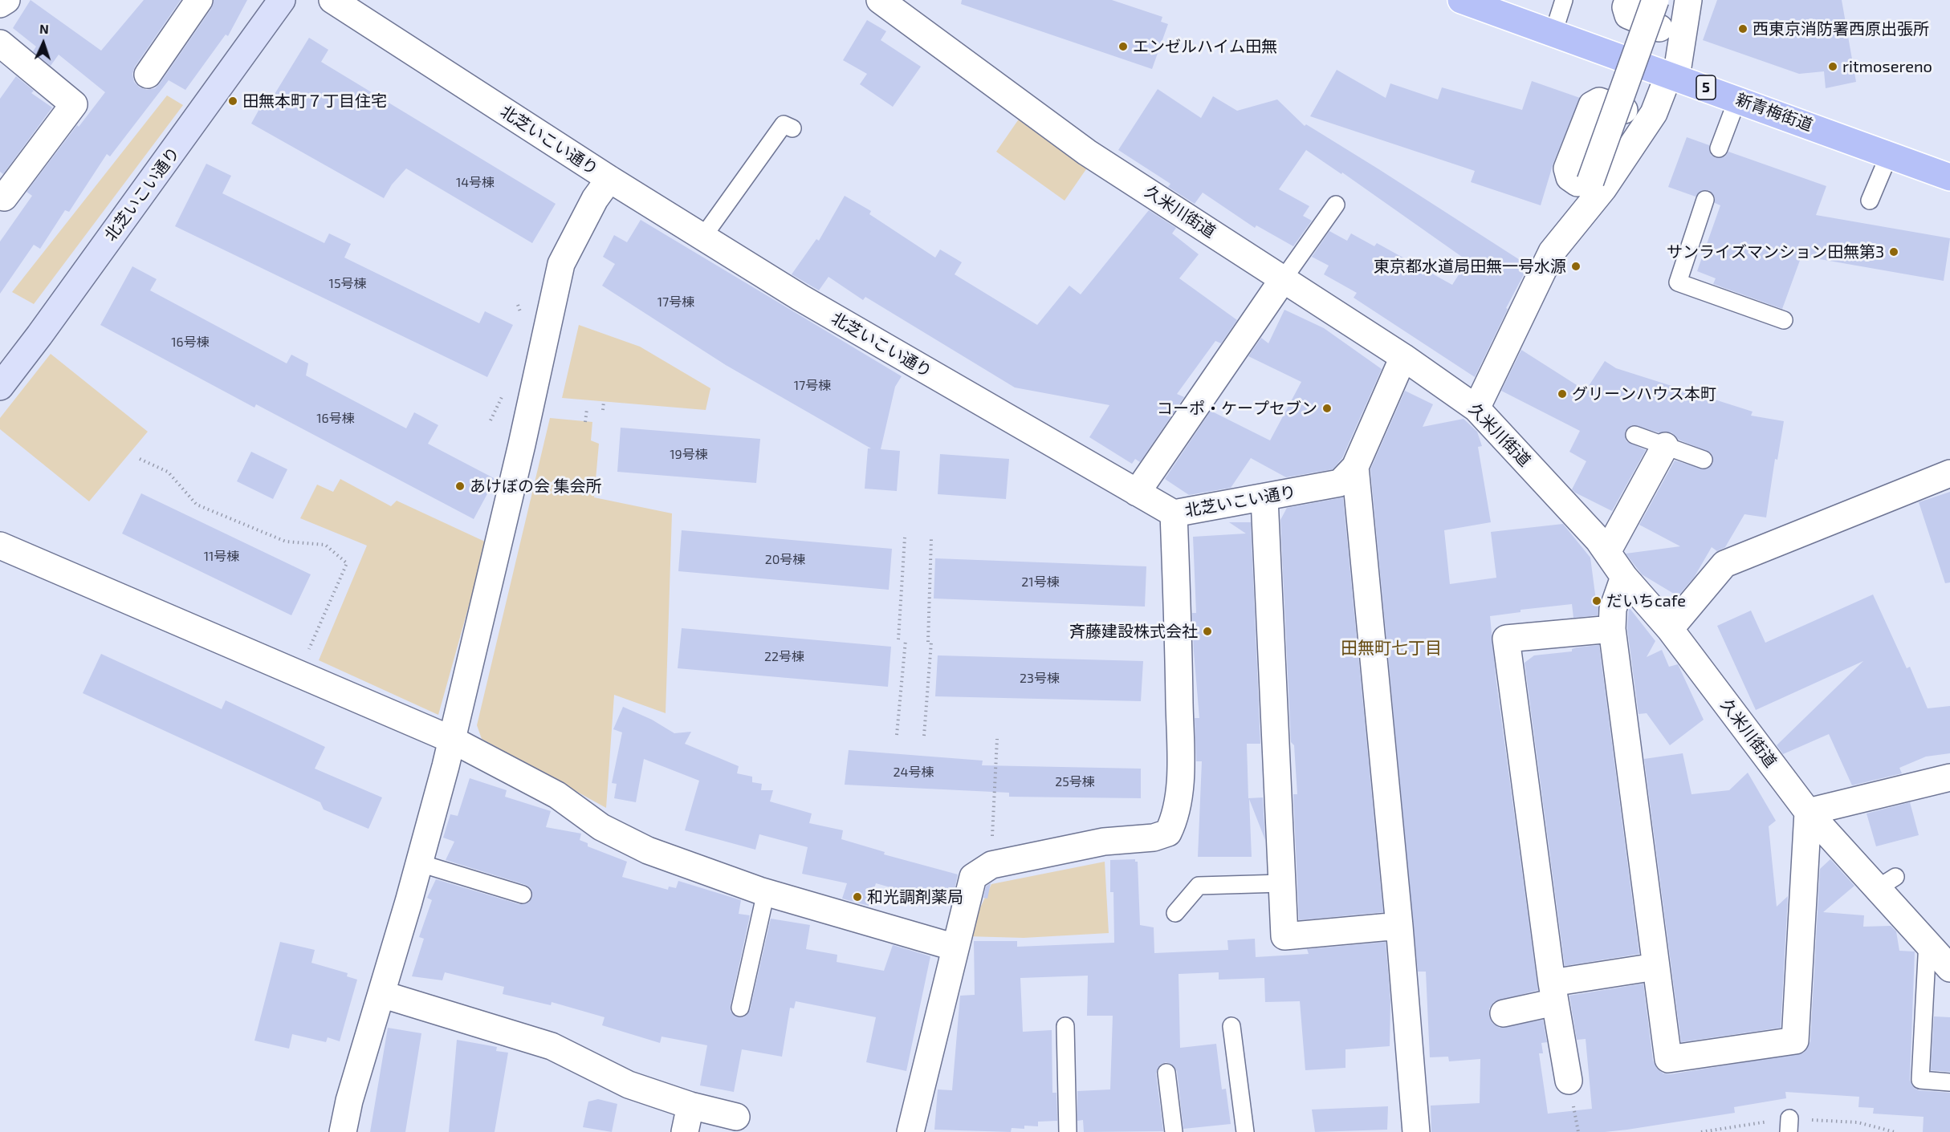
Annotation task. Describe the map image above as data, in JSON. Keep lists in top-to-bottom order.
{
  "streets": {
    "main road": ["5", "新青梅街道"],
    "street": ["北芝いこい通り", "久米川街道"]
  },
  "crossings": [
    ["北芝いこい通り", "久米川街道"]
  ],
  "districts": ["田無町七丁目"],
  "places": [
    "西東京消防署西原出張所",
    "エンゼルハイム田無",
    "ritmosereno",
    "田無本町７丁目住宅",
    "サンライズマンション田無第3",
    "東京都水道局田無一号水源",
    "グリーンハウス本町",
    "コーポ・ケープセブン",
    "あけぼの会 集会所",
    "だいちcafe",
    "斉藤建設株式会社",
    "和光調剤薬局"
  ],
  "house_numbers": [
    "14号棟",
    "15号棟",
    "17号棟",
    "16号棟",
    "17号棟",
    "16号棟",
    "19号棟",
    "11号棟",
    "20号棟",
    "21号棟",
    "22号棟",
    "23号棟",
    "24号棟",
    "25号棟"
  ],
  "north": "top"
}
